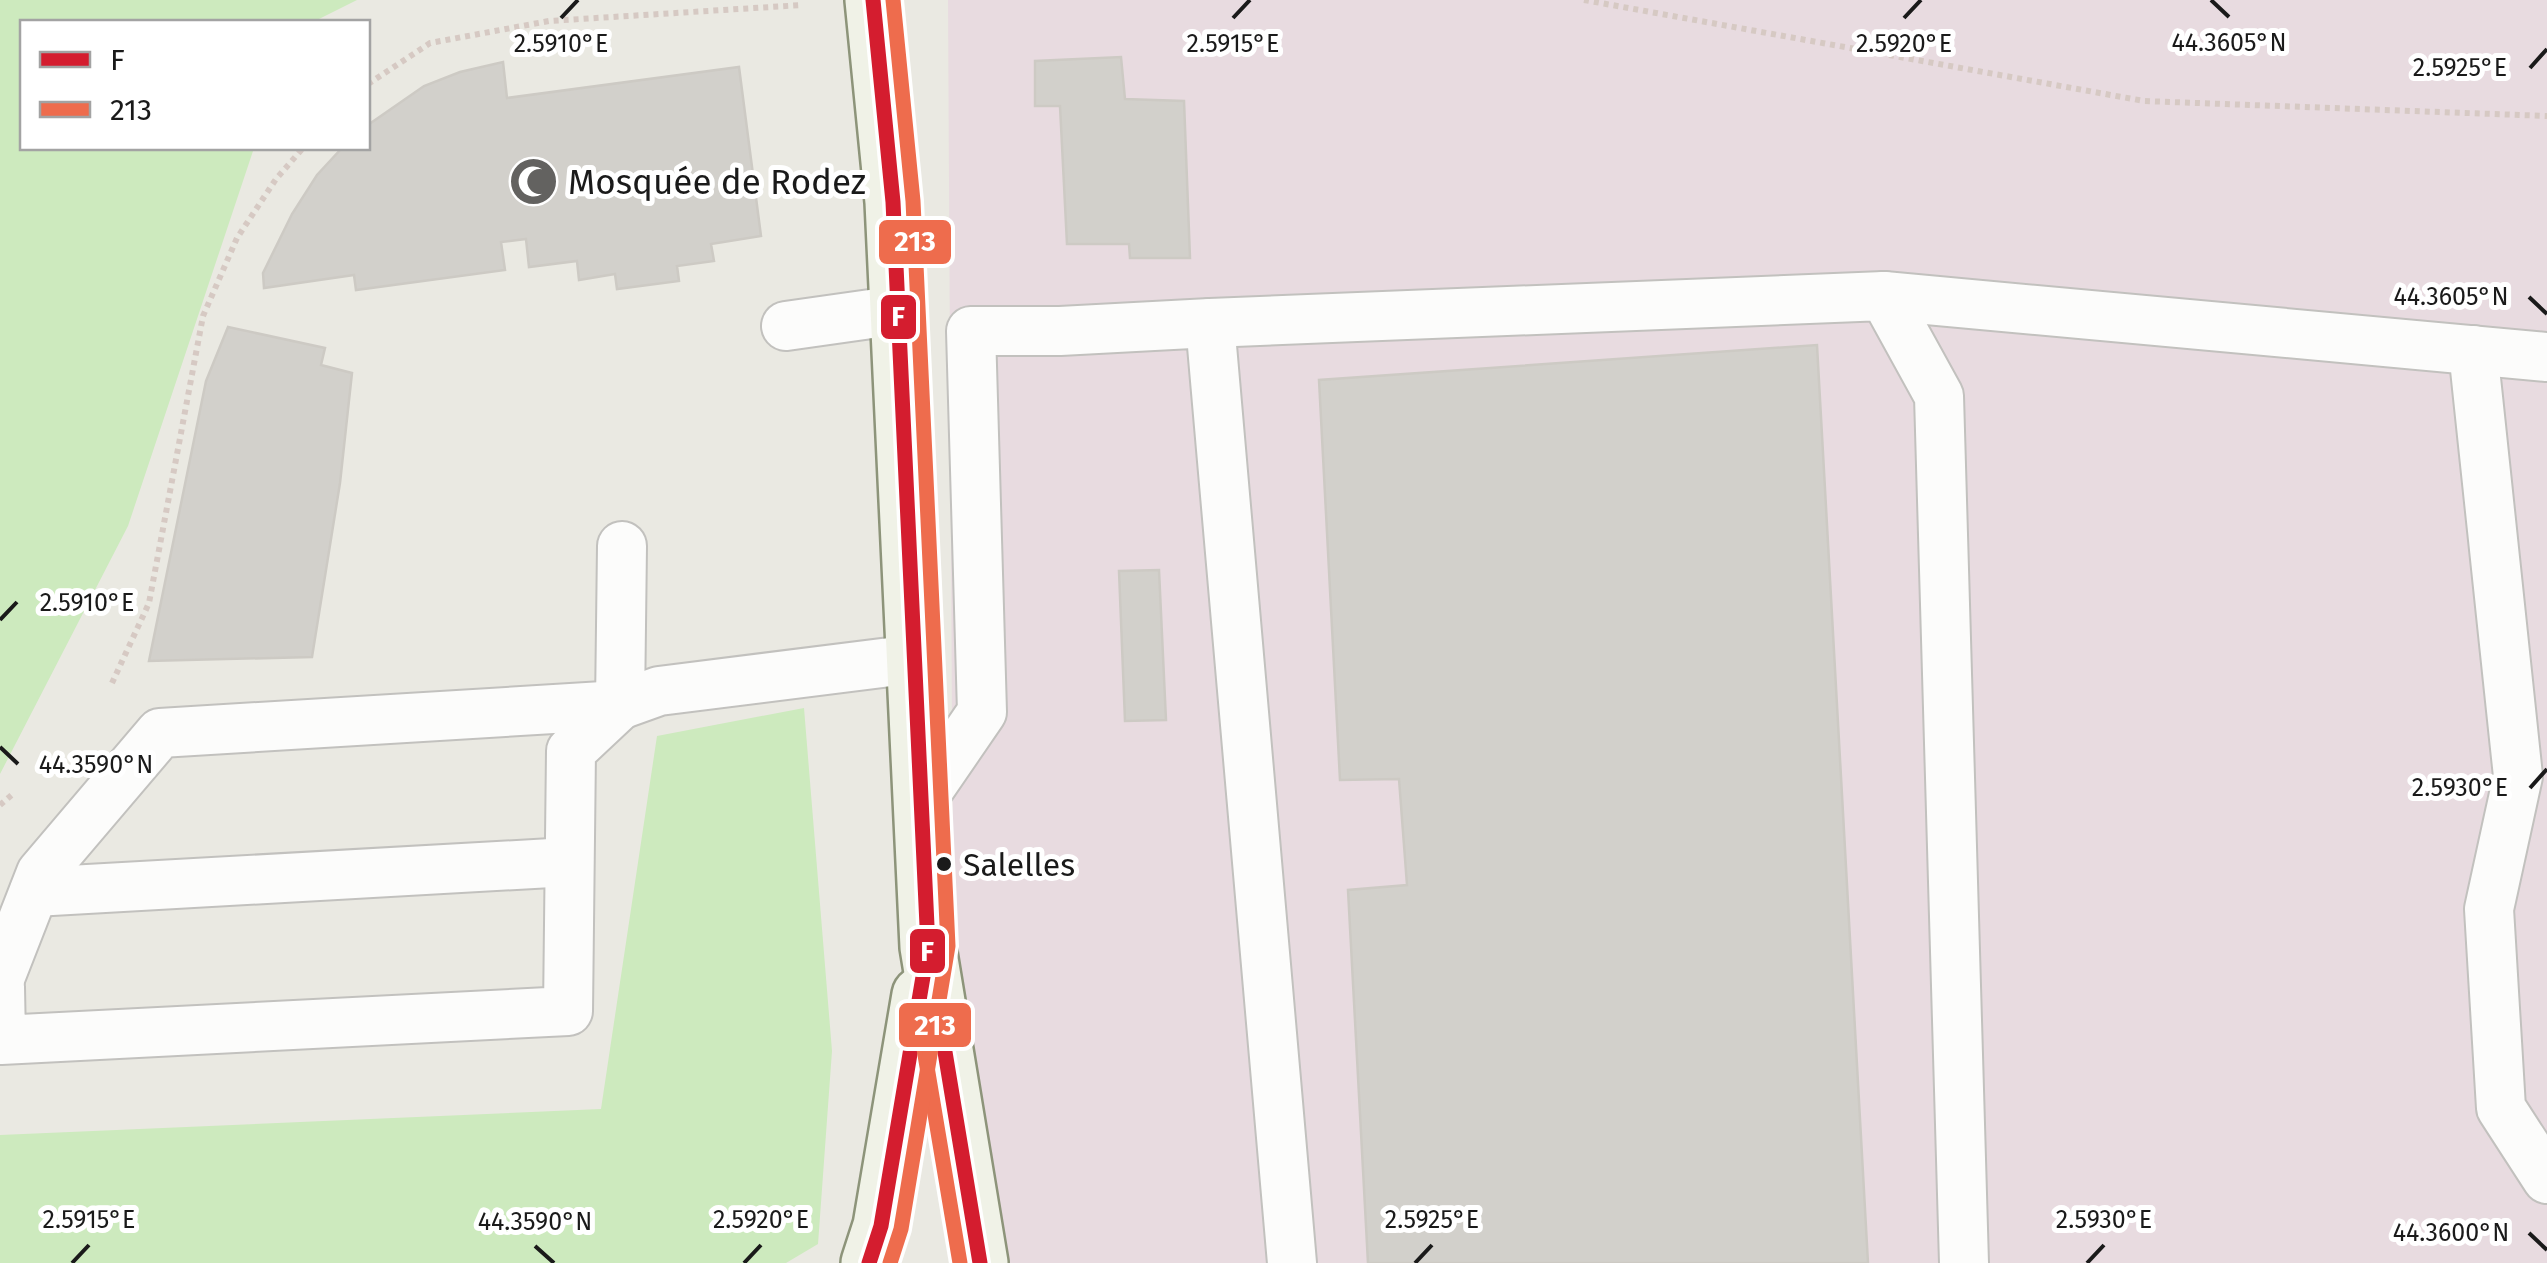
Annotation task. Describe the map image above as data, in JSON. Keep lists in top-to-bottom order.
{
  "places": {
    "mosque": ["Mosquée de Rodez"],
    "other": ["Salelles"]
  },
  "lines": ["transit line F", "transit line 213"],
  "legend": ["F", "213"],
  "coordinates": [
    "44.3605°N",
    "2.5910°E",
    "2.5915°E",
    "2.5920°E",
    "2.5925°E",
    "44.3590°N",
    "2.5930°E",
    "44.3600°N"
  ]
}
